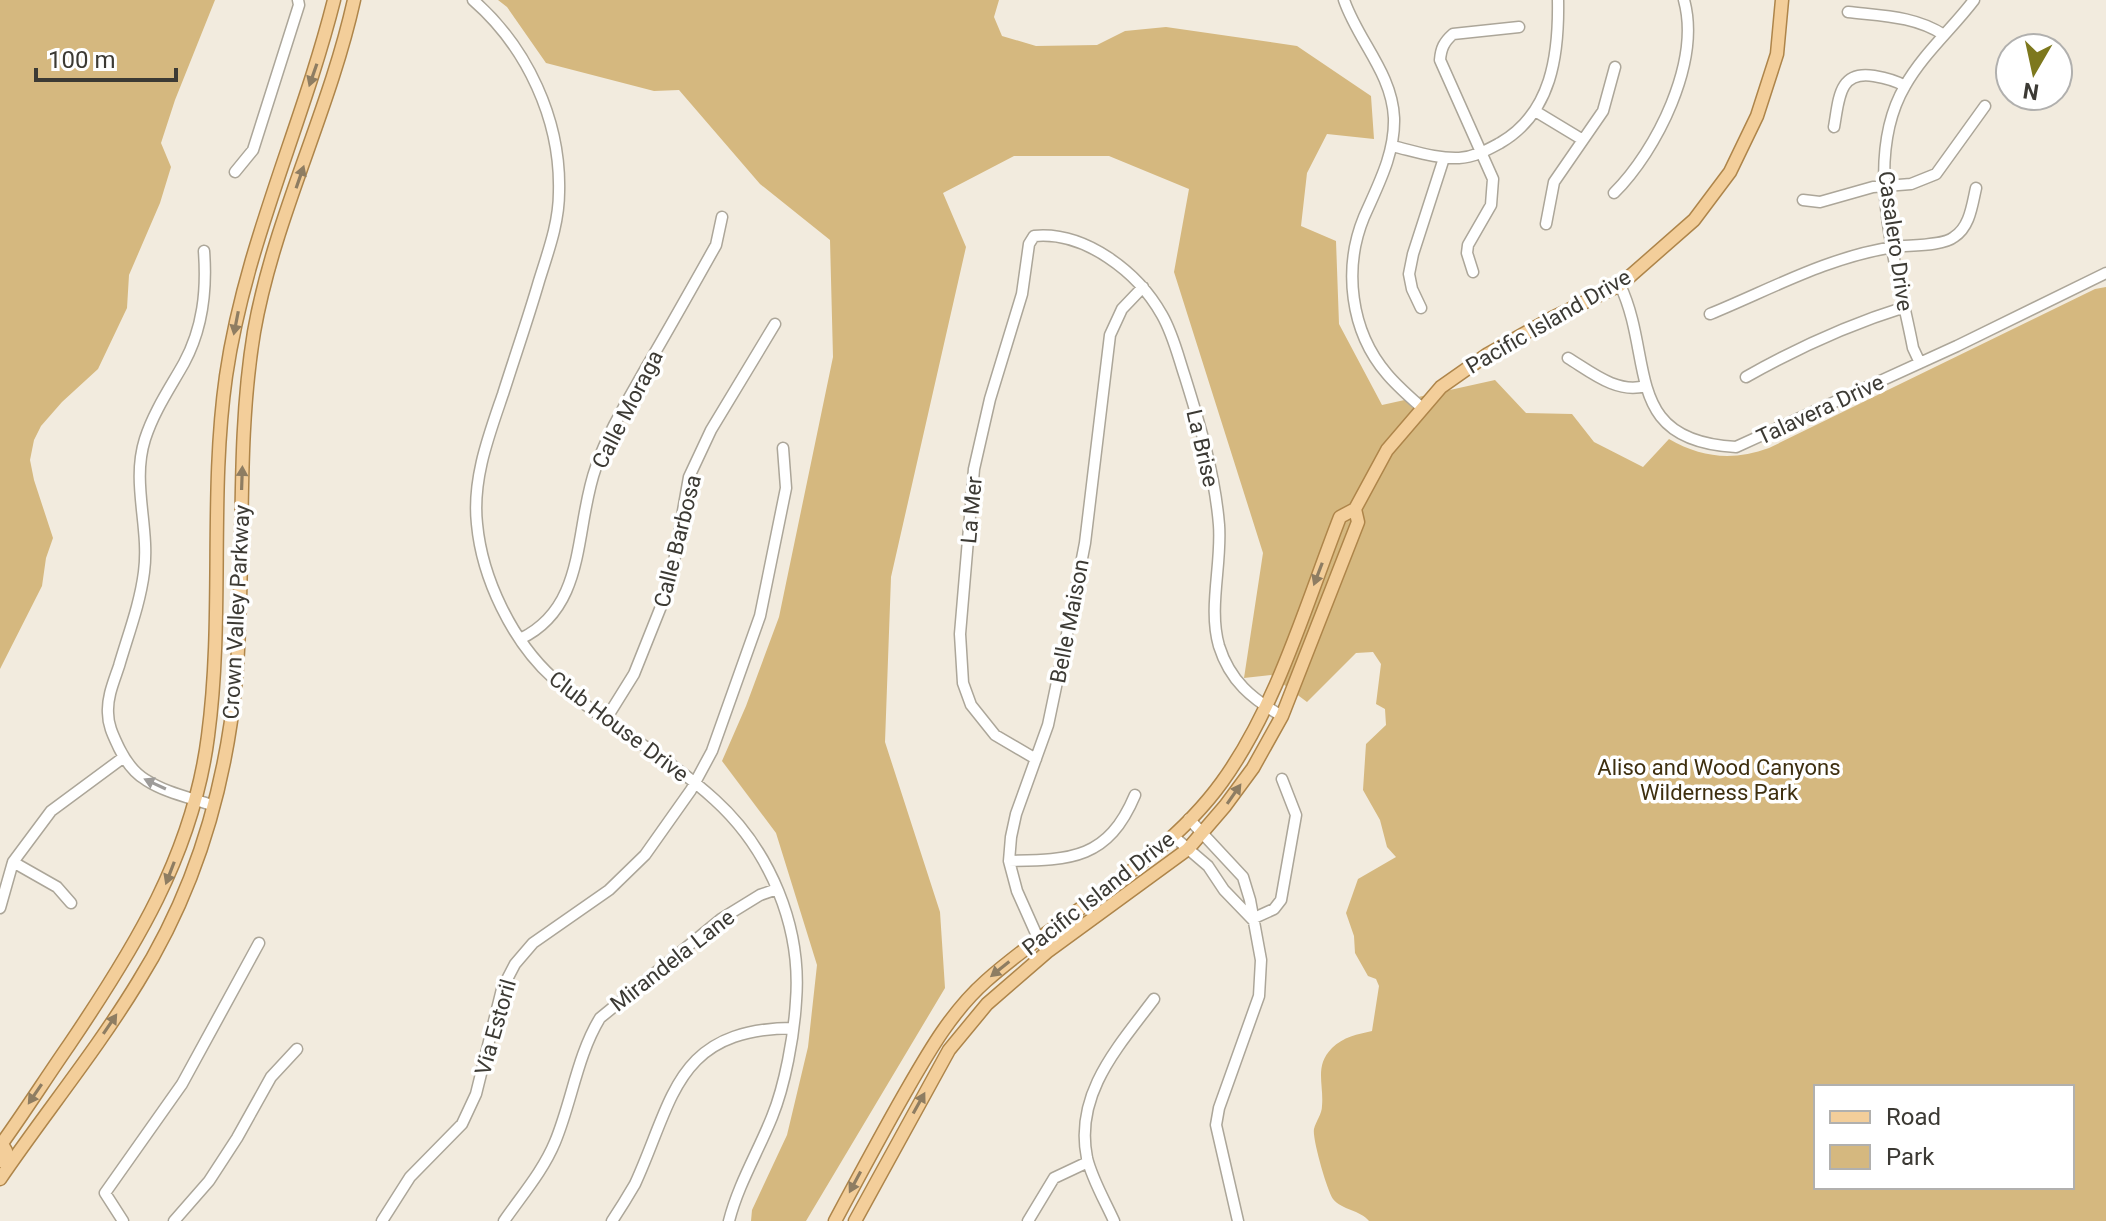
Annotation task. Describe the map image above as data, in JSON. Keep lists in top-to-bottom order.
{
  "streets": {
    "main road": ["Pacific Island Drive", "Crown Valley Parkway"],
    "street": [
      "Casalero Drive",
      "Calle Moraga",
      "Talavera Drive",
      "La Brise",
      "La Mer",
      "Calle Barbosa",
      "Belle Maison",
      "Club House Drive",
      "Mirandela Lane",
      "Via Estoril"
    ]
  },
  "crossings": [
    ["Casalero Drive", "Talavera Drive"],
    ["Pacific Island Drive", "Talavera Drive"],
    ["Pacific Island Drive", "La Brise"],
    ["Pacific Island Drive", "Belle Maison"],
    ["Calle Moraga", "Club House Drive"],
    ["La Brise", "La Mer"],
    ["La Brise", "Belle Maison"],
    ["La Mer", "Belle Maison"],
    ["Calle Barbosa", "Club House Drive"],
    ["Club House Drive", "Mirandela Lane"],
    ["Club House Drive", "Via Estoril"]
  ],
  "parks": ["Aliso and Wood Canyons Wilderness Park"],
  "legend": ["Road", "Park"],
  "scale_bar": "100 m",
  "north": "bottom"
}
